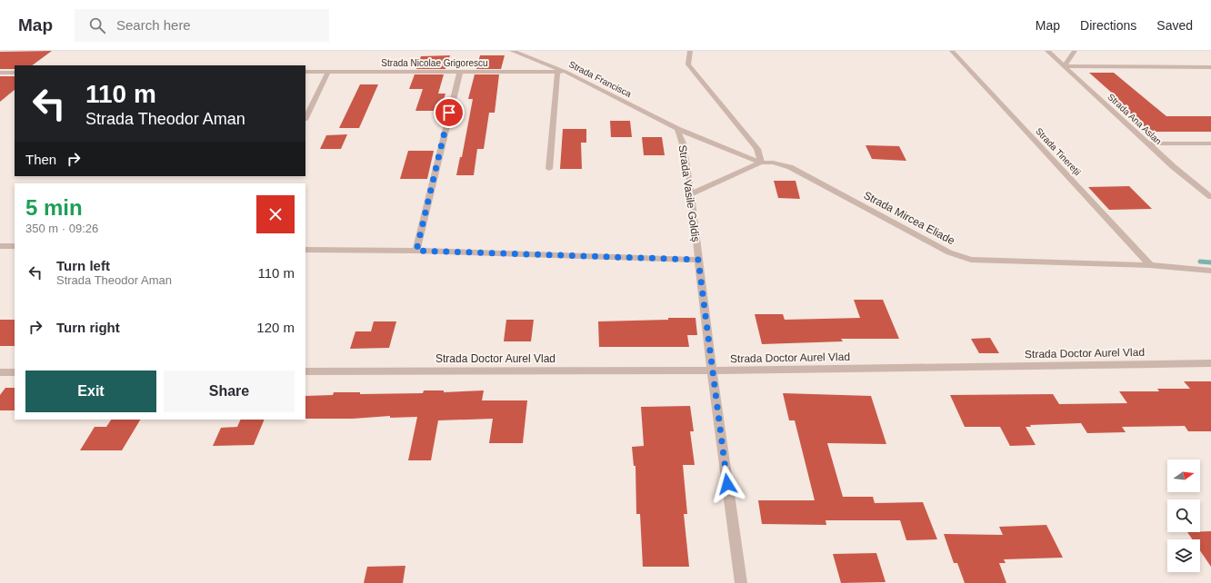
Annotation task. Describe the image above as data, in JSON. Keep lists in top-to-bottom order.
{
  "streets": {
    "street": [
      "Strada Nicolae Grigorescu",
      "Strada Francisca",
      "Strada Ana Aslan",
      "Strada Tinereții",
      "Strada Vasile Goldiș",
      "Strada Mircea Eliade",
      "Strada Doctor Aurel Vlad"
    ]
  },
  "crossings": [
    ["Strada Nicolae Grigorescu", "Strada Francisca"],
    ["Strada Francisca", "Strada Vasile Goldiș"],
    ["Strada Francisca", "Strada Mircea Eliade"],
    ["Strada Tinereții", "Strada Mircea Eliade"],
    ["Strada Vasile Goldiș", "Strada Mircea Eliade"],
    ["Strada Vasile Goldiș", "Strada Doctor Aurel Vlad"]
  ],
  "north": "right",
  "page": {
    "header": "Map",
    "search": "Search here",
    "nav": ["Map", "Directions", "Saved"],
    "turn": ["110 m", "Strada Theodor Aman"],
    "then": "Then",
    "heading": ["5 min", "350 m · 09:26"],
    "list": [
      {
        "name": "Turn left",
        "note": "Strada Theodor Aman",
        "value": "110 m"
      },
      {
        "name": "Turn right",
        "value": "120 m"
      }
    ],
    "buttons": ["Exit", "Share"]
  }
}
